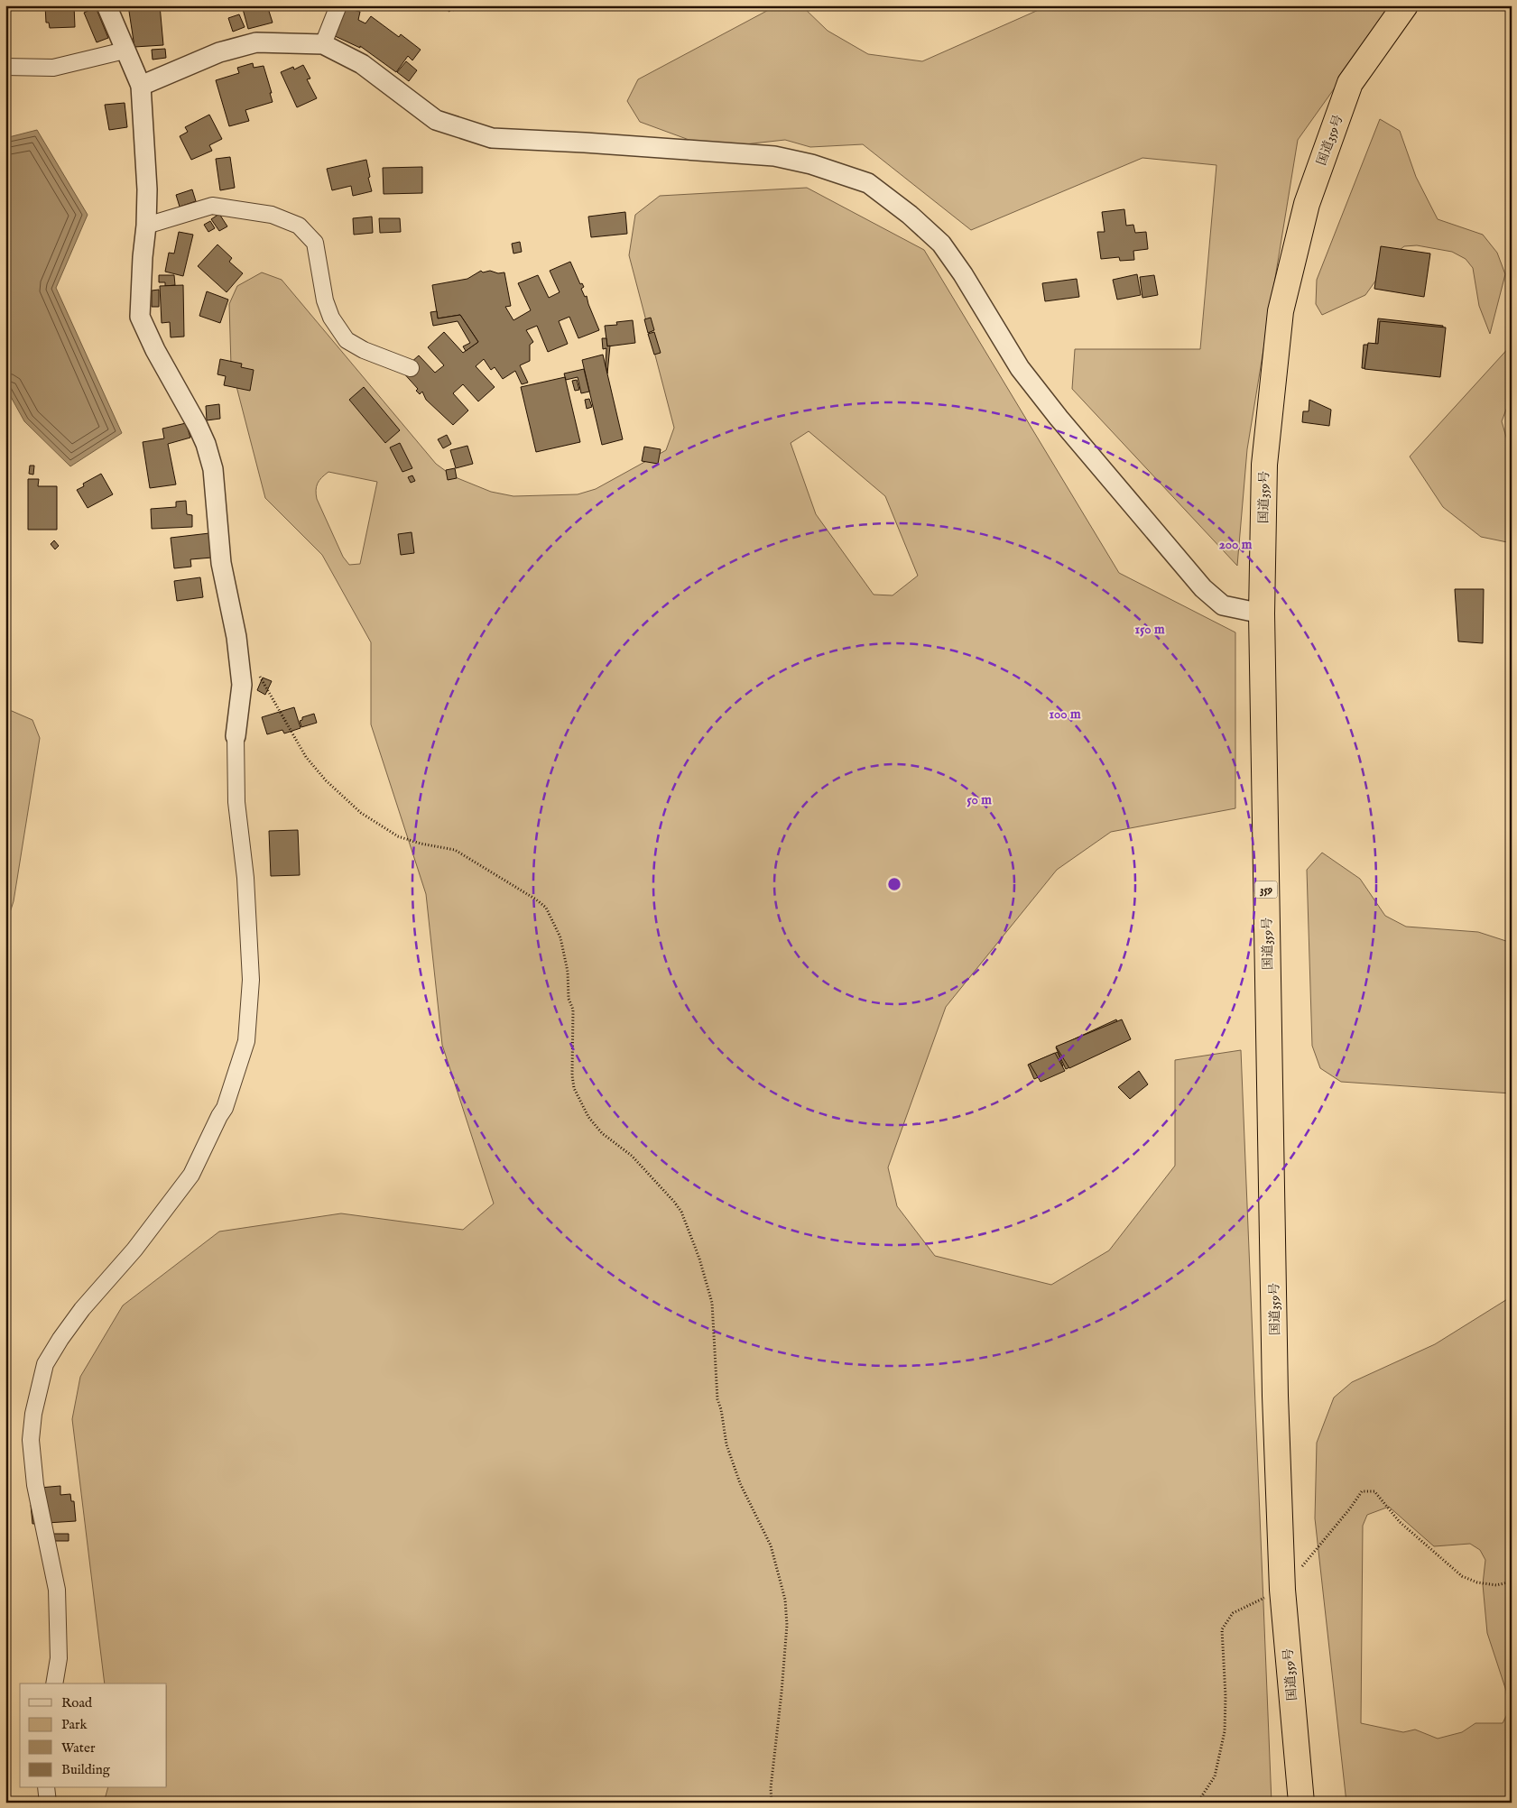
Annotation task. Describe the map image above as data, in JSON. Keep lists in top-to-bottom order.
{
  "streets": {
    "highway": ["国道359号", "359"]
  },
  "legend": [
    "Road",
    "Park",
    "Water",
    "Building"
  ],
  "rings": [
    "200 m",
    "150 m",
    "100 m",
    "50 m"
  ]
}
